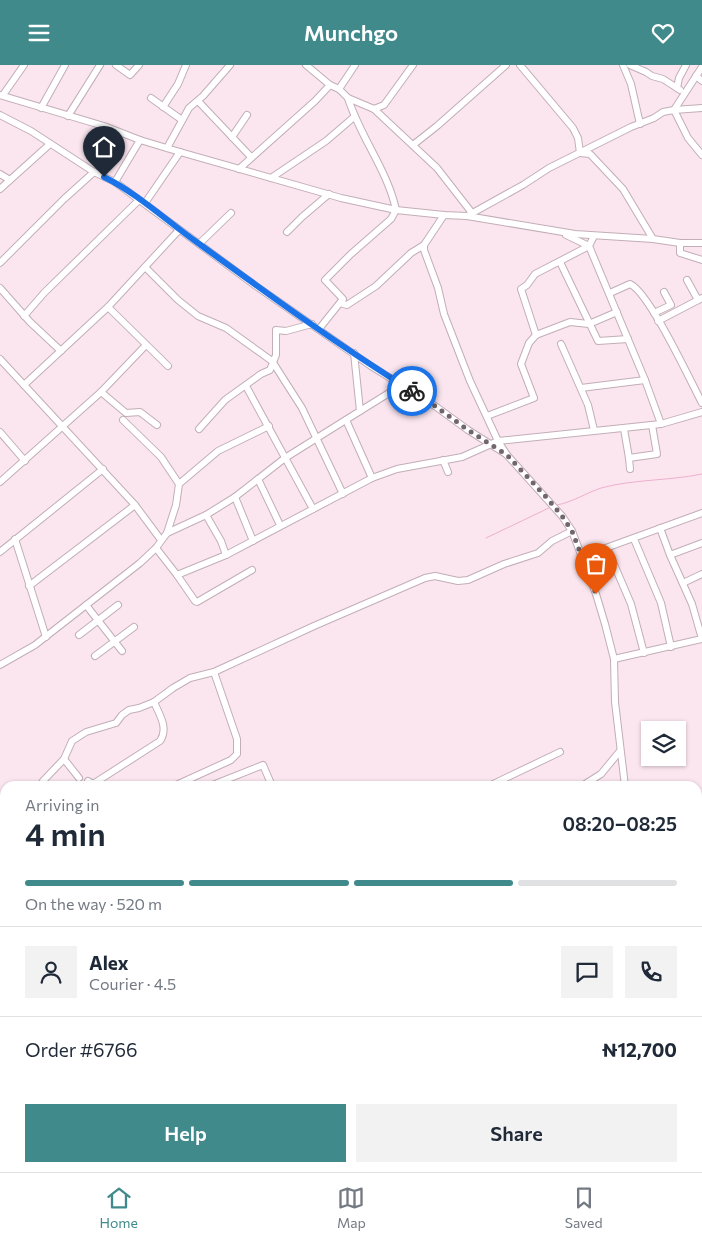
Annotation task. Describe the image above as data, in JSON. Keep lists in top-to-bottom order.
{
  "page": {
    "header": "Munchgo",
    "heading": ["4 min", "Arriving in", "08:20–08:25"],
    "panel": [
      "Alex",
      "Courier · 4.5",
      "Order #6766",
      "₦12,700"
    ],
    "bar": "On the way · 520 m",
    "buttons": ["Help", "Share"],
    "tabs": ["Home", "Map", "Saved"]
  }
}
